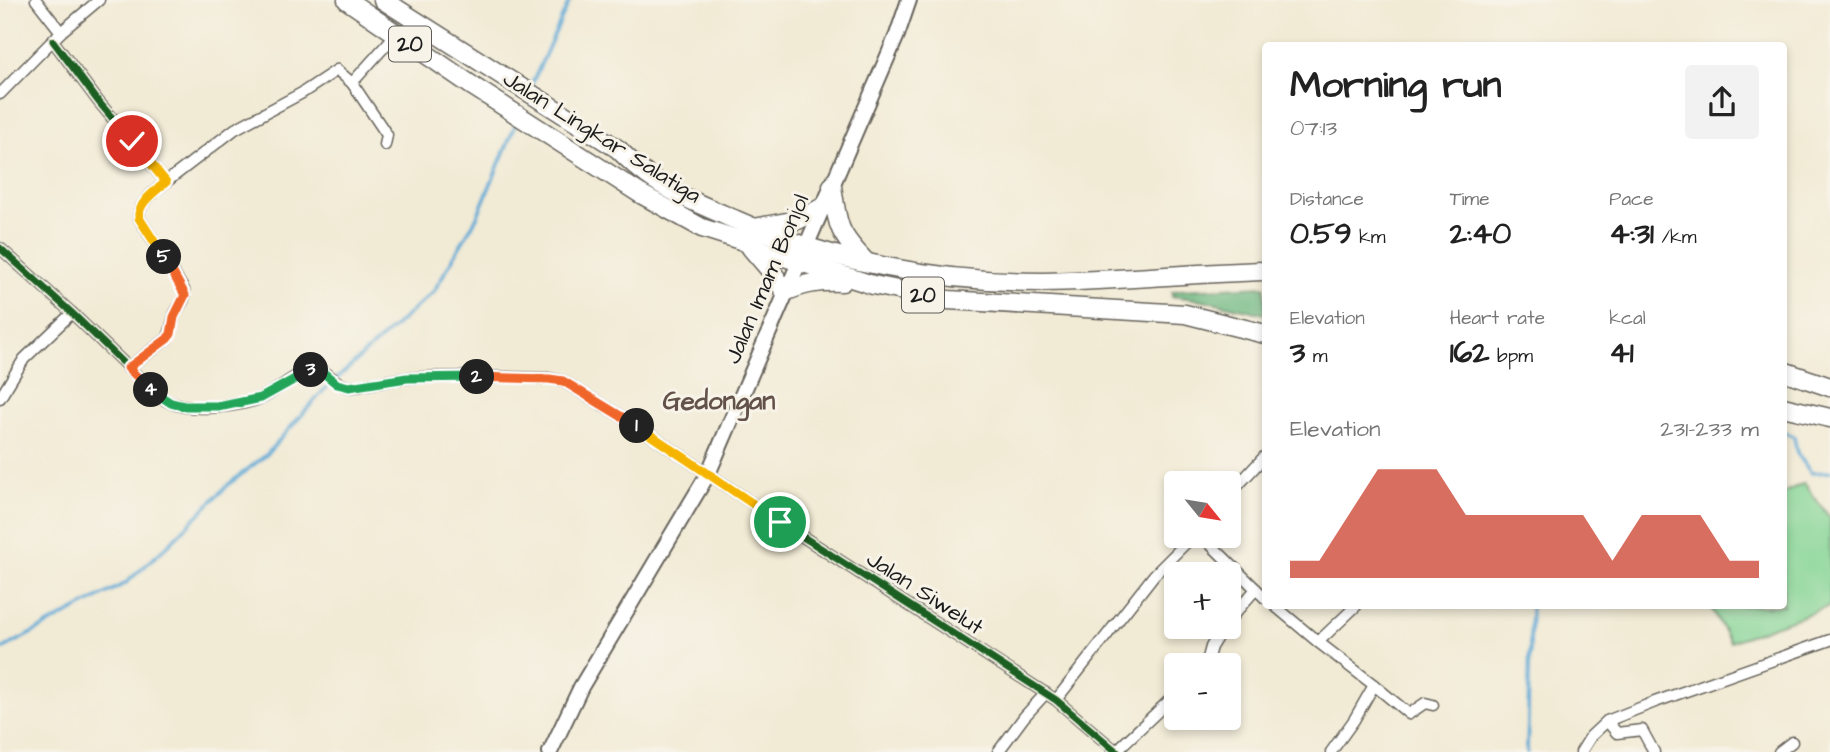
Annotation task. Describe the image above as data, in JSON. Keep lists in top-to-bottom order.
{
  "streets": {
    "highway": ["20", "Jalan Lingkar Salatiga"],
    "main road": ["Jalan Imam Bonjol"],
    "street": ["Jalan Siwelut"]
  },
  "crossings": [
    ["Jalan Lingkar Salatiga", "Jalan Imam Bonjol"],
    ["Jalan Imam Bonjol", "Jalan Siwelut"]
  ],
  "districts": ["Gedongan"],
  "north": "bottom right",
  "page": {
    "heading": ["Morning run", "07:13"],
    "stats": [
      ["Distance", "0.59 km"],
      ["Time", "2:40"],
      ["Pace", "4:31 /km"],
      ["Elevation", "3 m"],
      ["Heart rate", "162 bpm"],
      ["kcal", "41"]
    ],
    "pins": [
      "5",
      "3",
      "2",
      "4",
      "1"
    ],
    "chart": ["Elevation", "231–233 m"],
    "map_buttons": ["+", "−"]
  }
}
